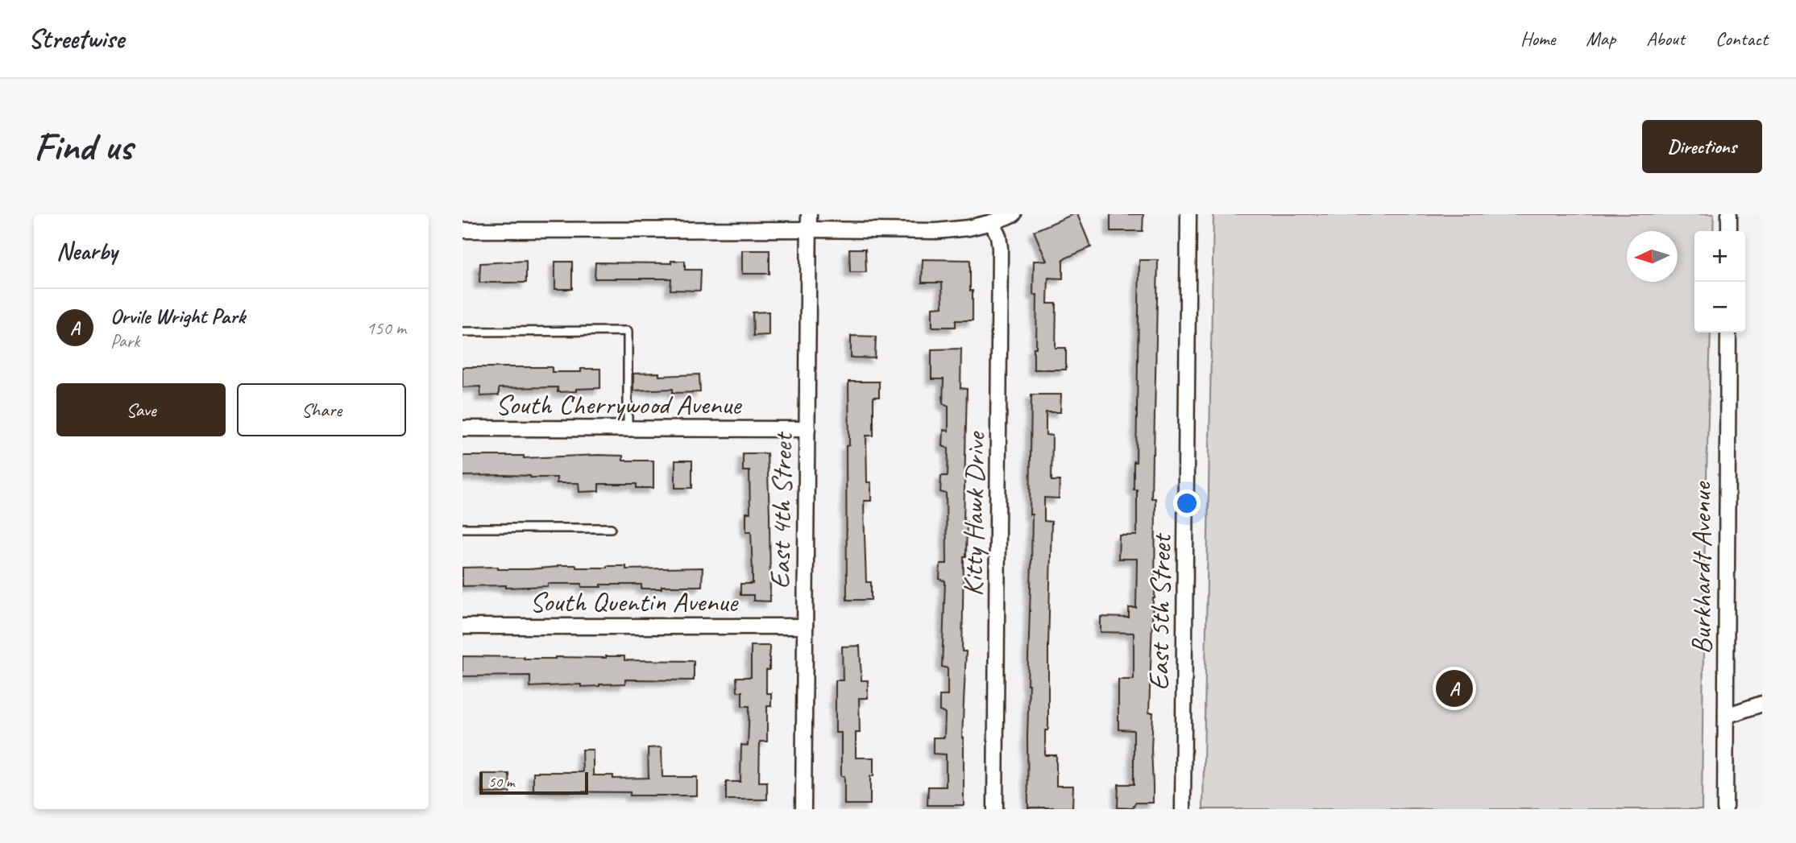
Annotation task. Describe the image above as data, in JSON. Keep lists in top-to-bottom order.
{
  "streets": {
    "street": [
      "South Cherrywood Avenue",
      "East 4th Street",
      "Kitty Hawk Drive",
      "Burkhardt Avenue",
      "South Quentin Avenue",
      "East 5th Street"
    ]
  },
  "crossings": [
    ["South Cherrywood Avenue", "East 4th Street"],
    ["East 4th Street", "South Quentin Avenue"]
  ],
  "scale_bar": "50 m",
  "north": "left",
  "page": {
    "header": "Streetwise",
    "nav": [
      "Home",
      "Map",
      "About",
      "Contact"
    ],
    "buttons": [
      "Directions",
      ["Save", "Share"]
    ],
    "title": "Find us",
    "heading": "Nearby",
    "map_buttons": ["+", "−"],
    "list": [
      {
        "mark": "A",
        "name": "Orvile Wright Park",
        "note": "Park",
        "value": "150 m"
      }
    ],
    "pins": "A",
    "scale": "50 m"
  }
}
